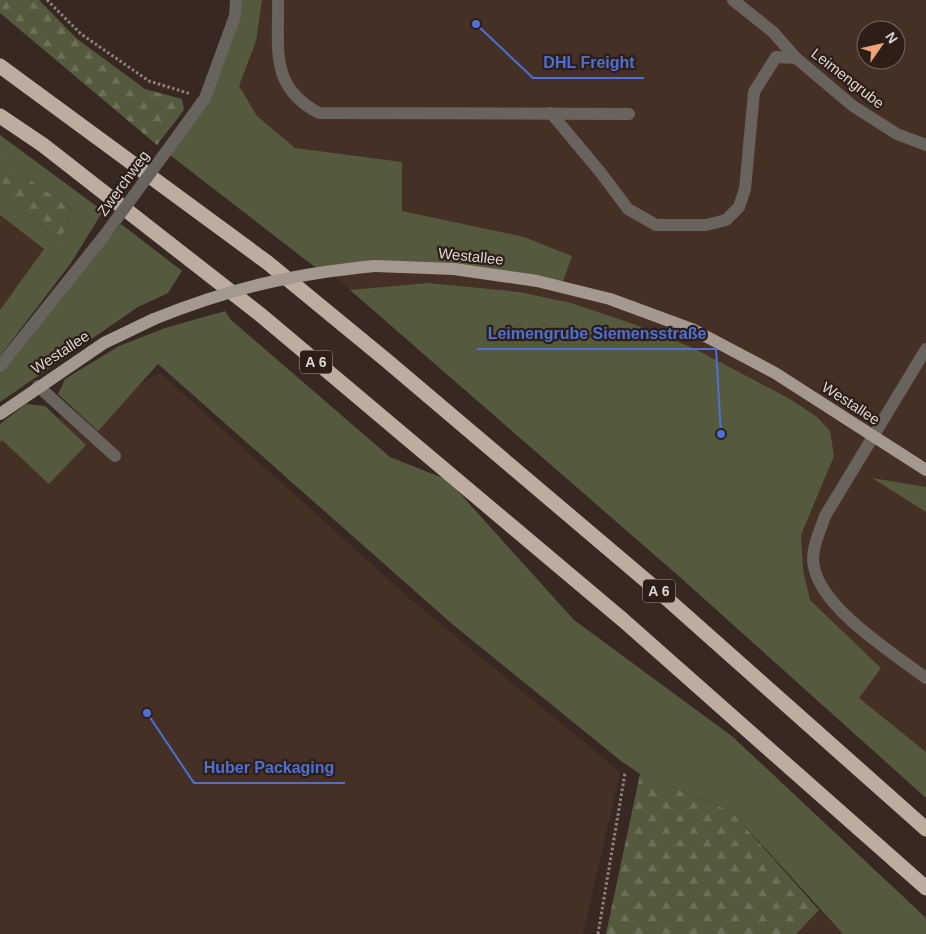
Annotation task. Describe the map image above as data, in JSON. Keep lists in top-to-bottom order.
{
  "streets": {
    "highway": ["A 6"],
    "main road": ["Westallee"],
    "street": ["Leimengrube", "Zwerchweg"]
  },
  "places": ["DHL Freight", "Leimengrube Siemensstraße", "Huber Packaging"],
  "north": "top right"
}
